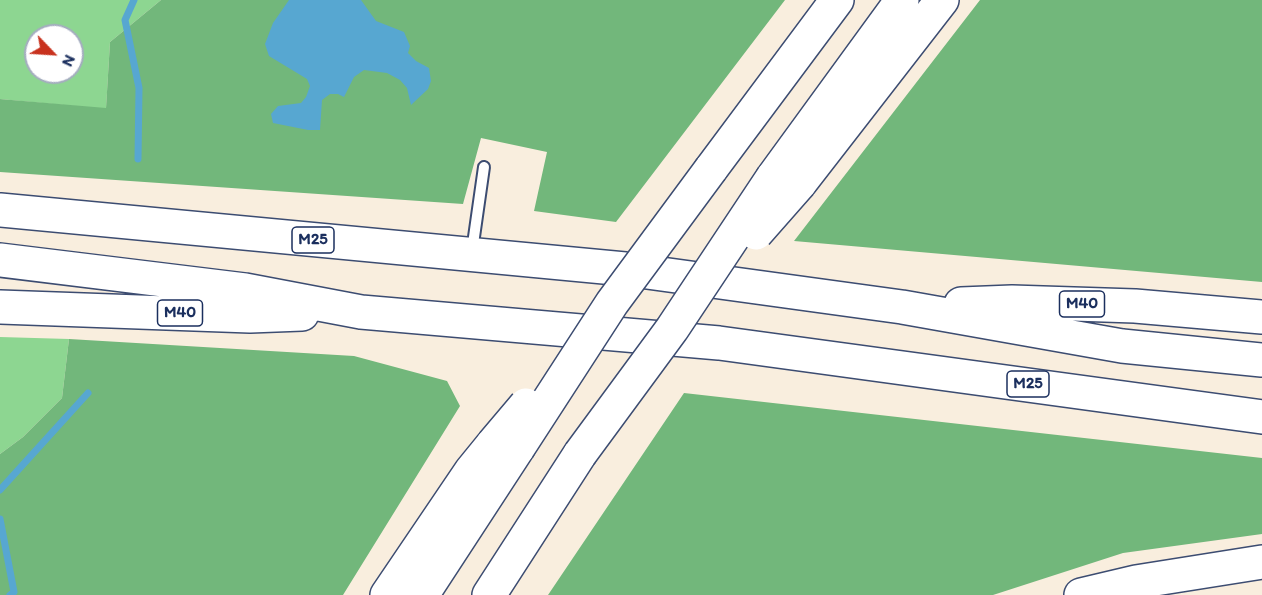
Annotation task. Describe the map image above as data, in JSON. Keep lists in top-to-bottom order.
{
  "streets": {
    "highway": ["M25", "M40"]
  },
  "crossings": [
    ["M25", "M40"]
  ],
  "north": "bottom right"
}
